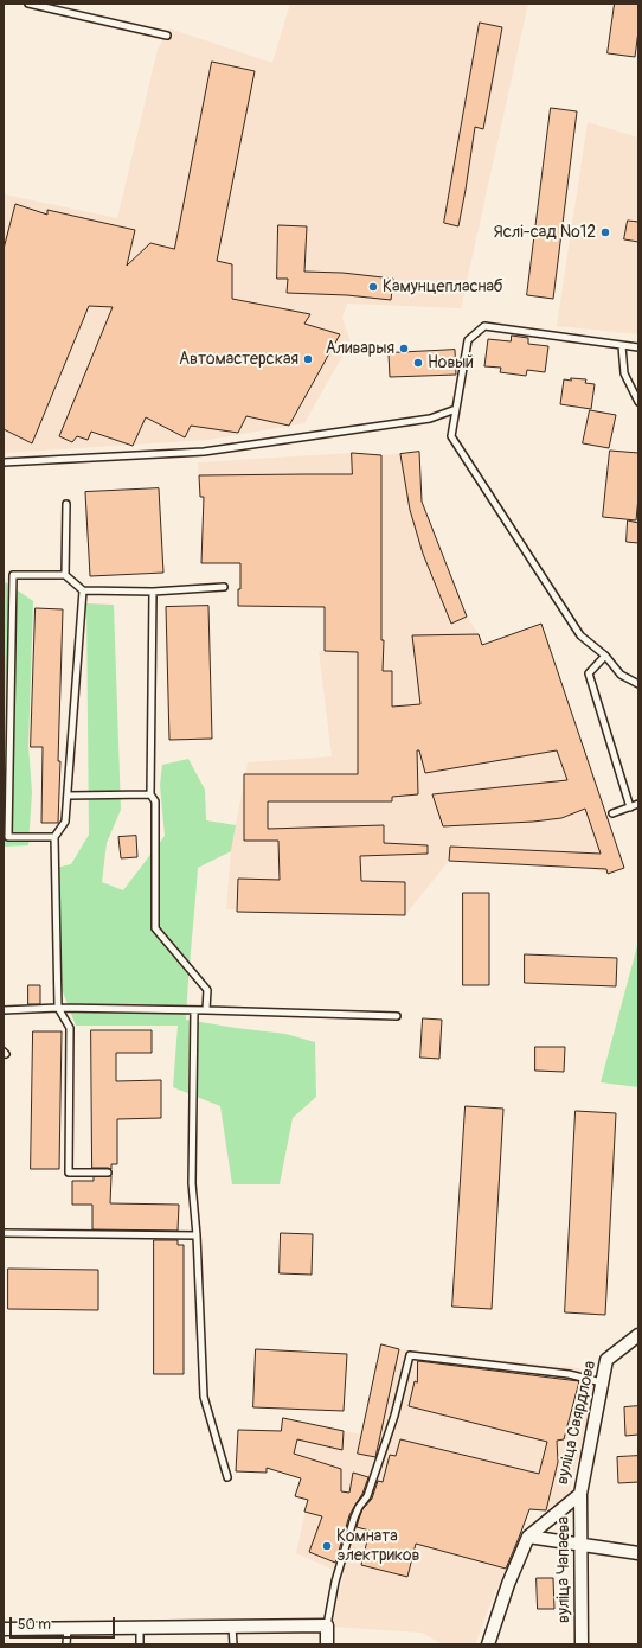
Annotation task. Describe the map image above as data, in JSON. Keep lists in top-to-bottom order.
{
  "streets": {
    "street": ["вуліца Свярдлова", "вуліца Чапаева"]
  },
  "crossings": [
    ["вуліца Свярдлова", "вуліца Чапаева"]
  ],
  "places": [
    "Яслі-сад №12",
    "Камунцепласнаб",
    "Аливарыя",
    "Автомастерская",
    "Новый",
    "Комната электриков"
  ],
  "scale_bar": "50 m"
}
